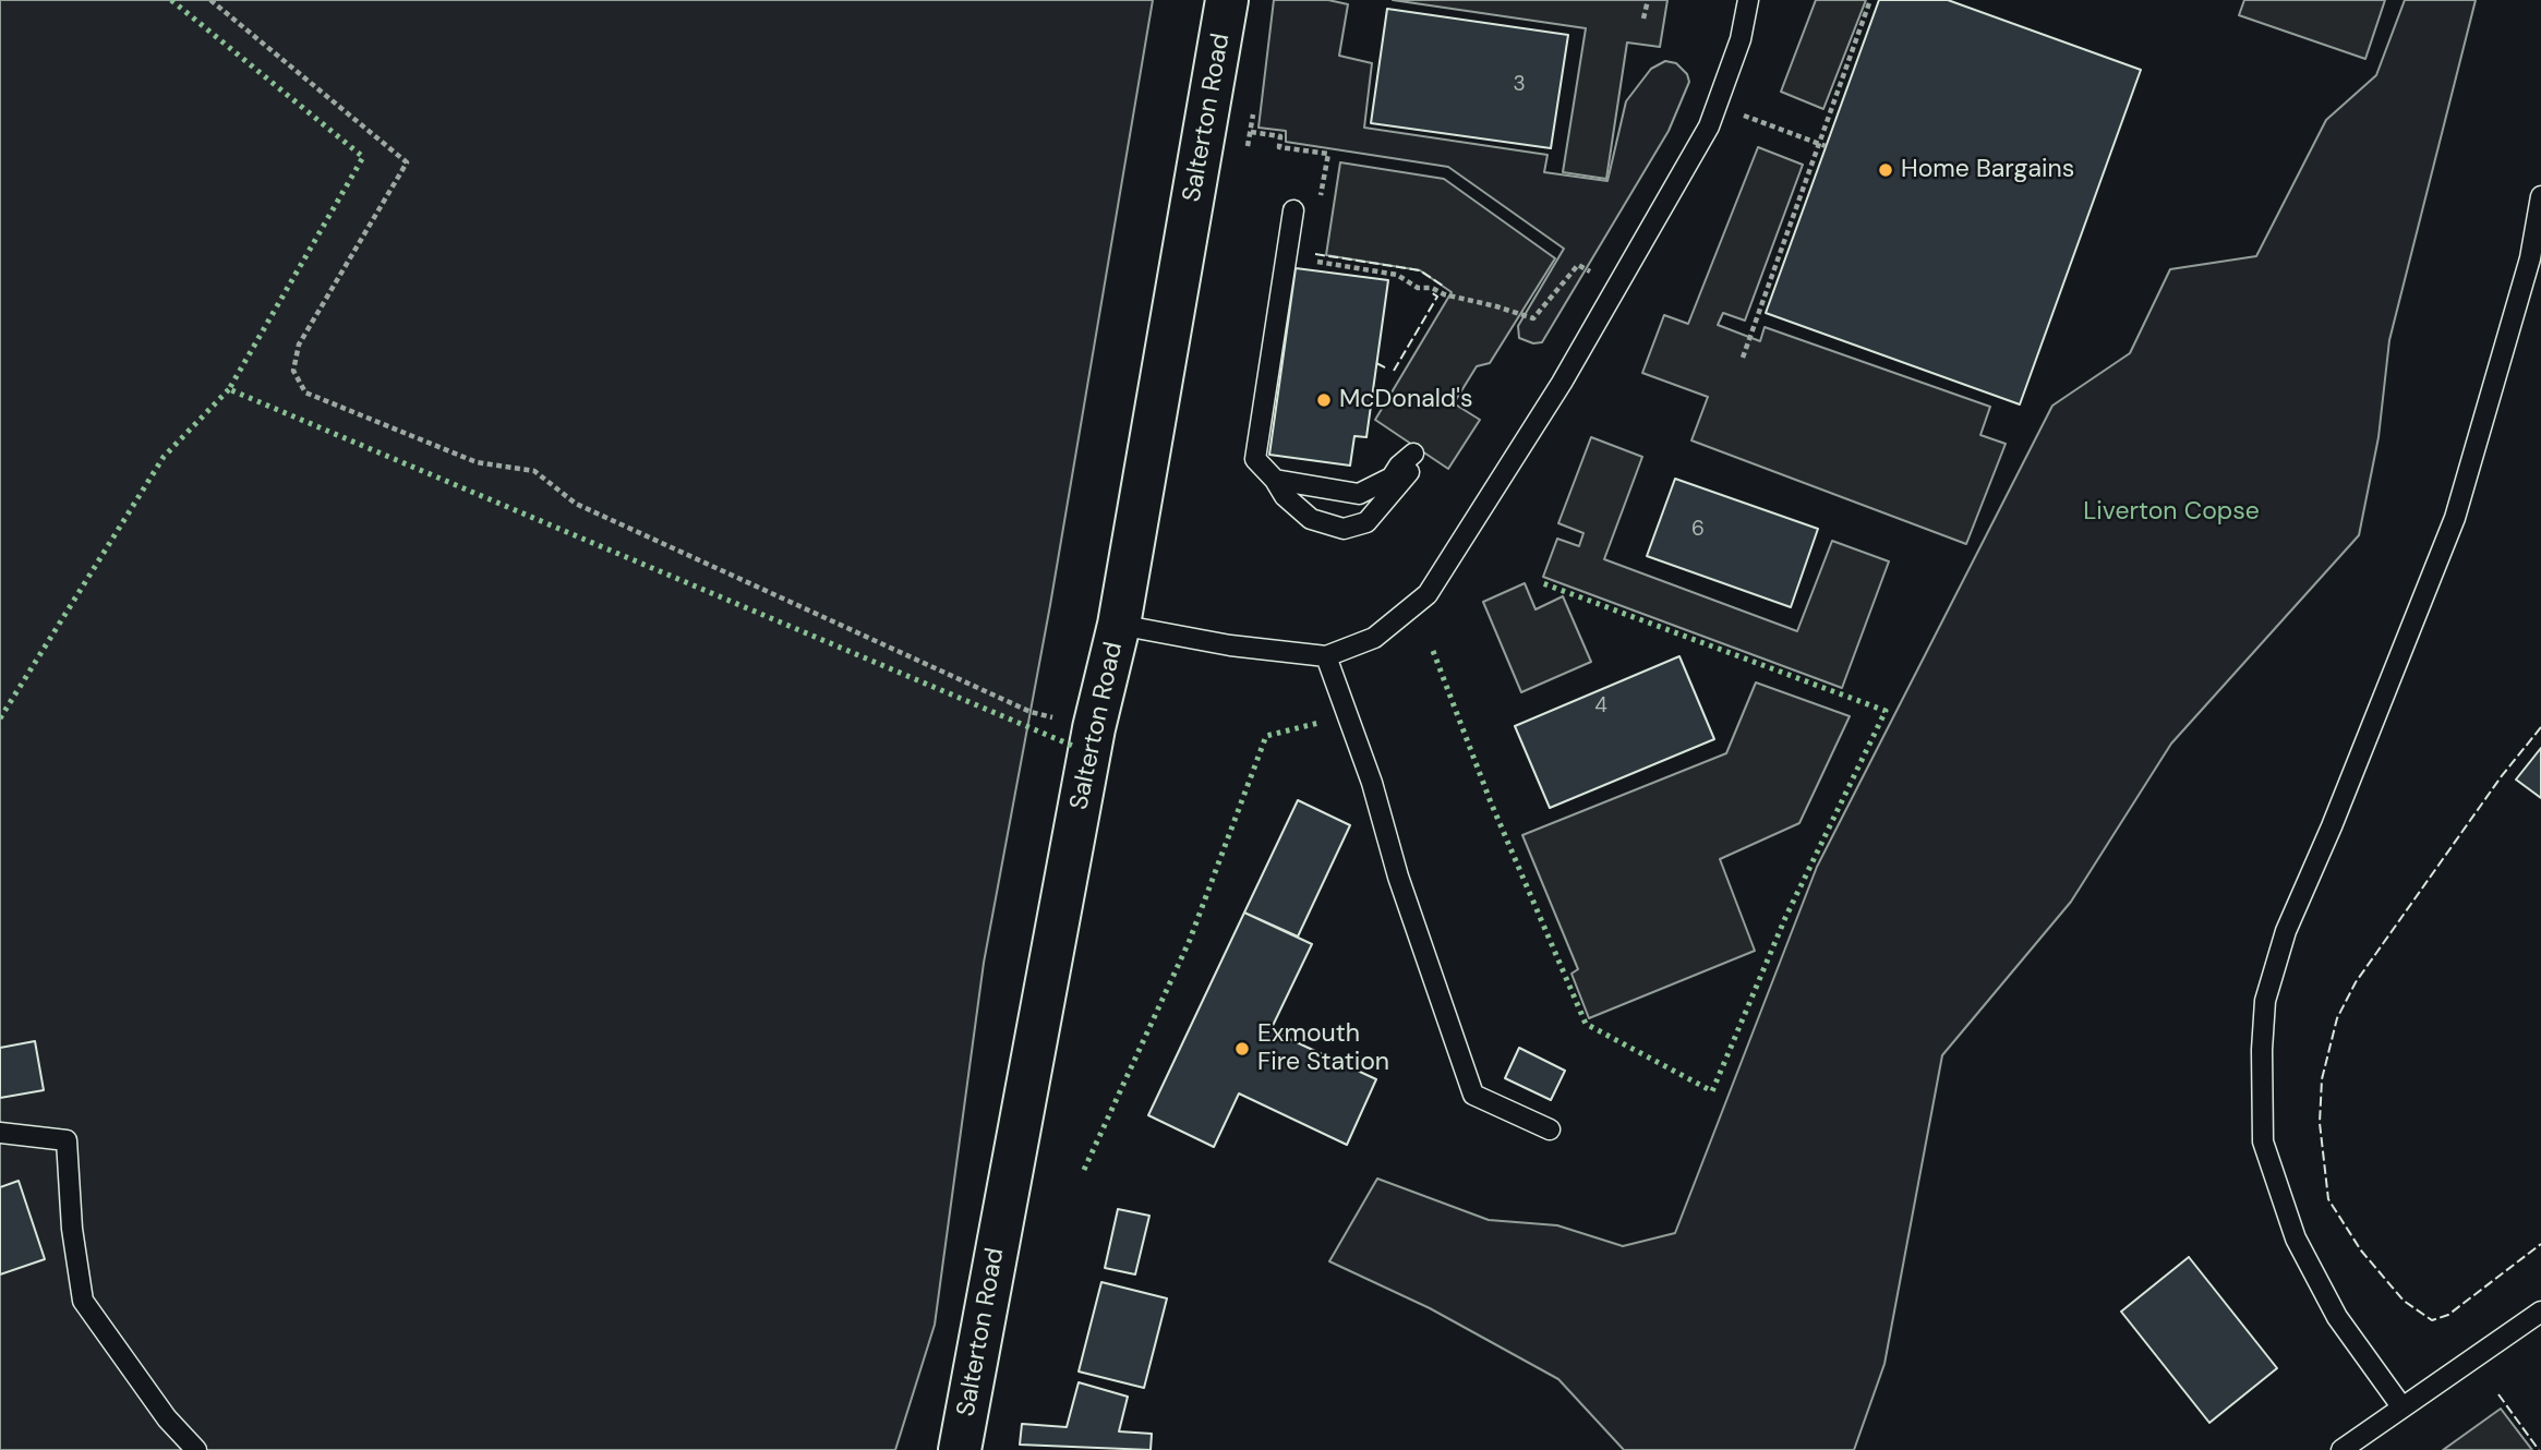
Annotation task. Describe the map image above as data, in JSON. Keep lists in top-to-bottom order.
{
  "streets": {
    "main road": ["Salterton Road"]
  },
  "parks": ["Liverton Copse"],
  "places": ["Home Bargains", "McDonald's", "Exmouth Fire Station"],
  "house_numbers": ["3", "6", "4"]
}
